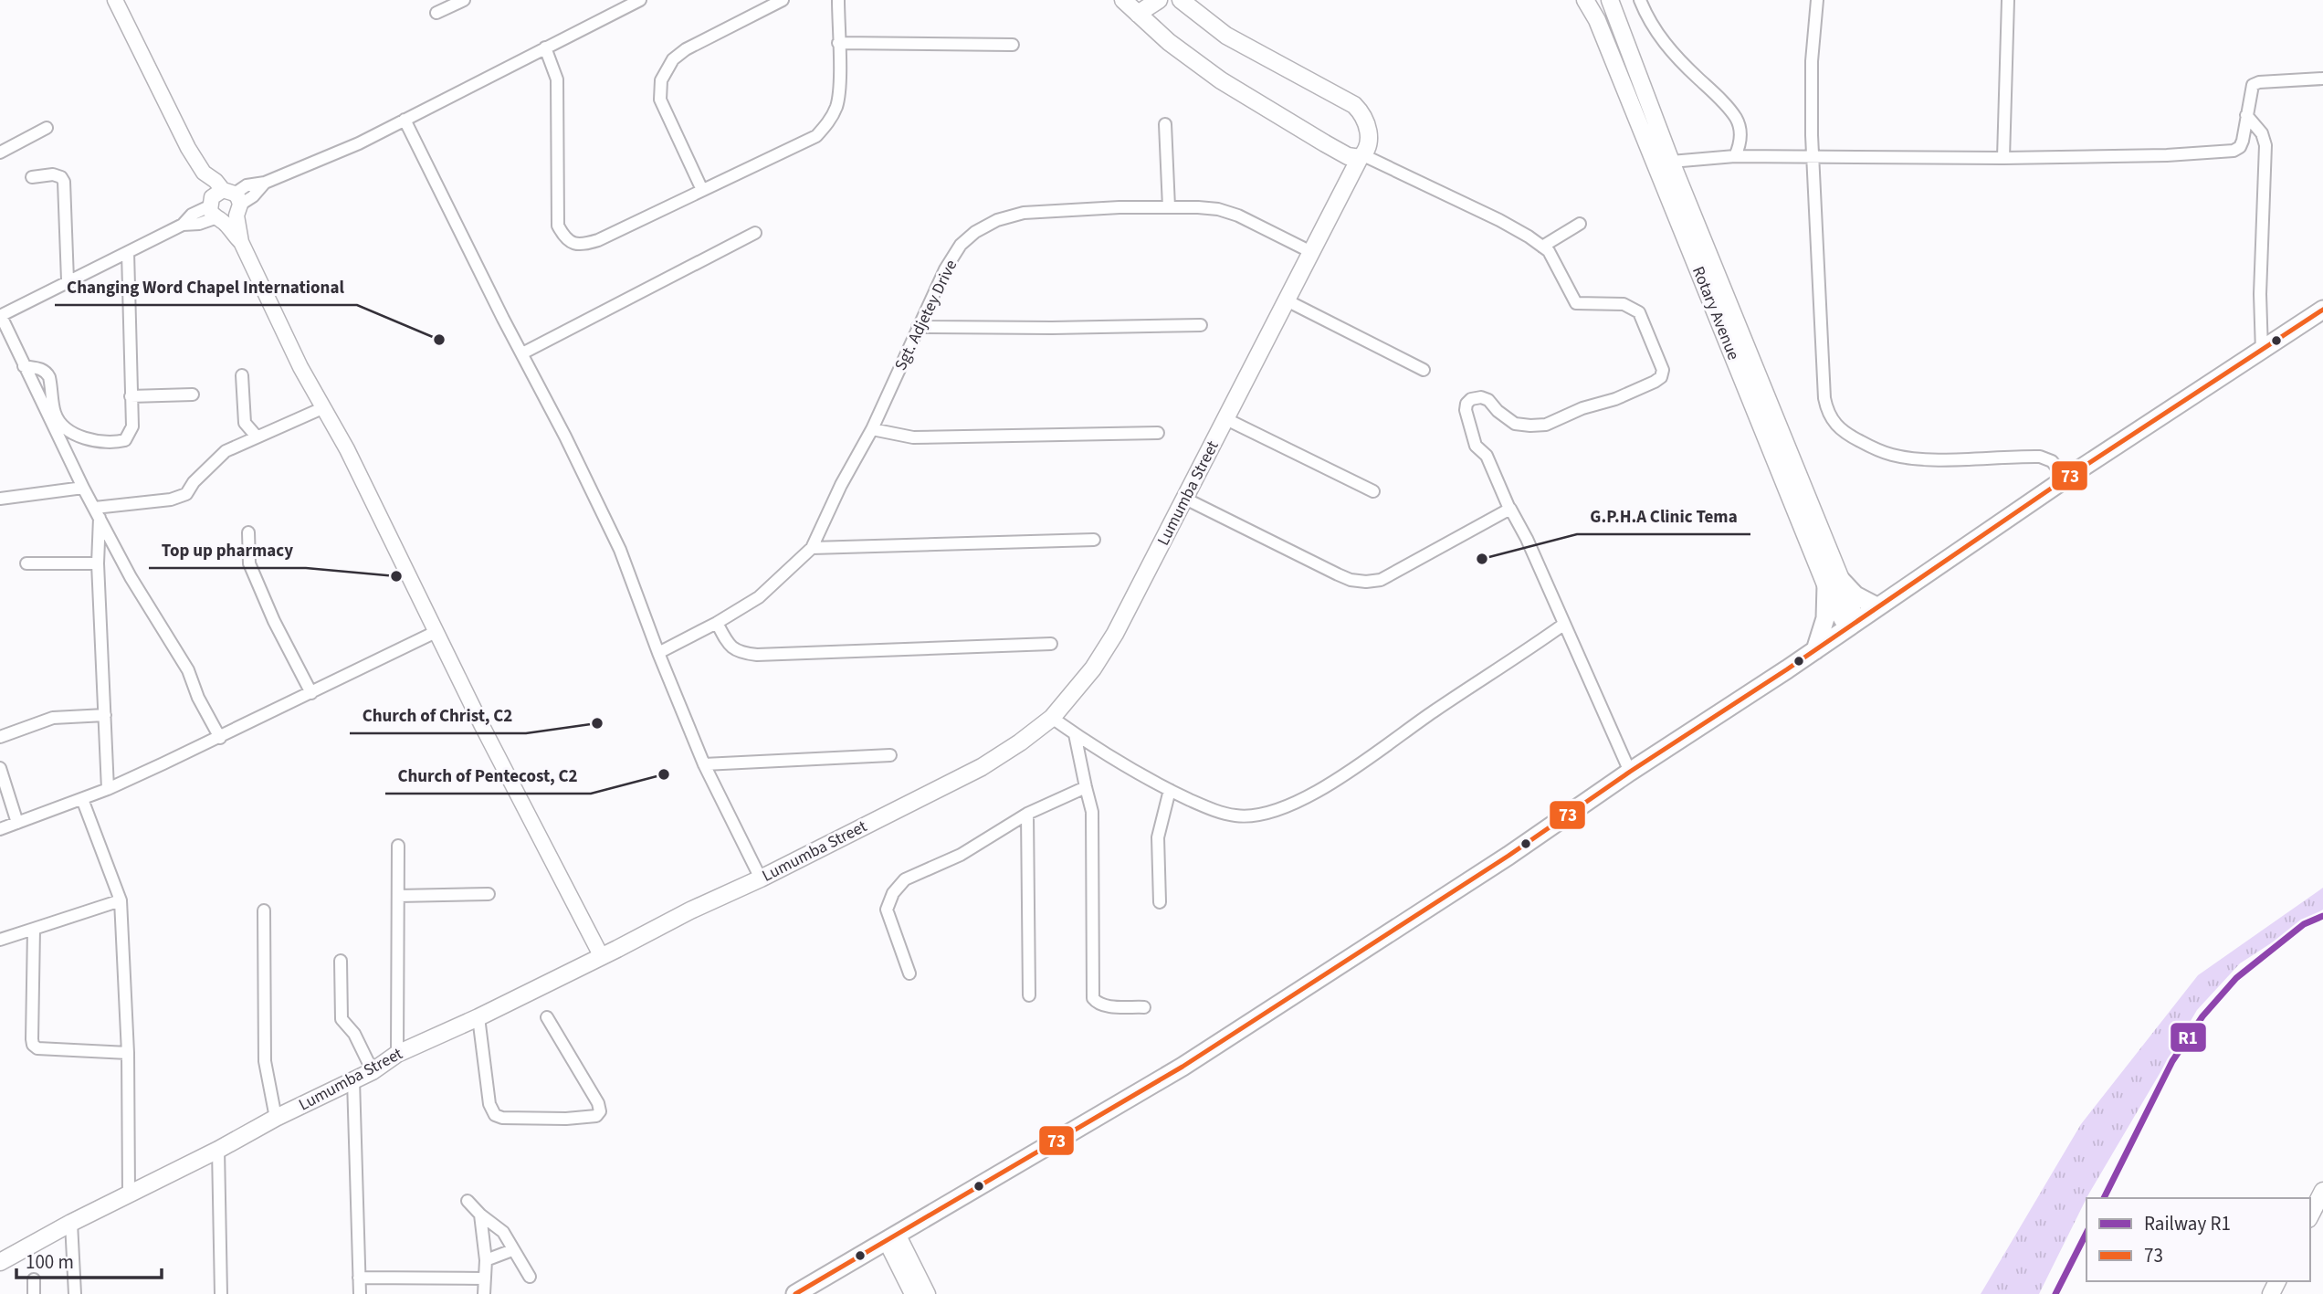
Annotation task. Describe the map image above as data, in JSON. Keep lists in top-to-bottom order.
{
  "streets": {
    "main road": ["Rotary Avenue", "Lumumba Street"],
    "street": ["Sgt. Adjetey Drive"]
  },
  "crossings": [
    ["Sgt. Adjetey Drive", "Lumumba Street"]
  ],
  "places": [
    "Changing Word Chapel International",
    "G.P.H.A Clinic Tema",
    "Top up pharmacy",
    "Church of Christ, C2",
    "Church of Pentecost, C2"
  ],
  "lines": ["transit line 73", "rail line R1"],
  "legend": ["Railway R1", "73"],
  "scale_bar": "100 m"
}
